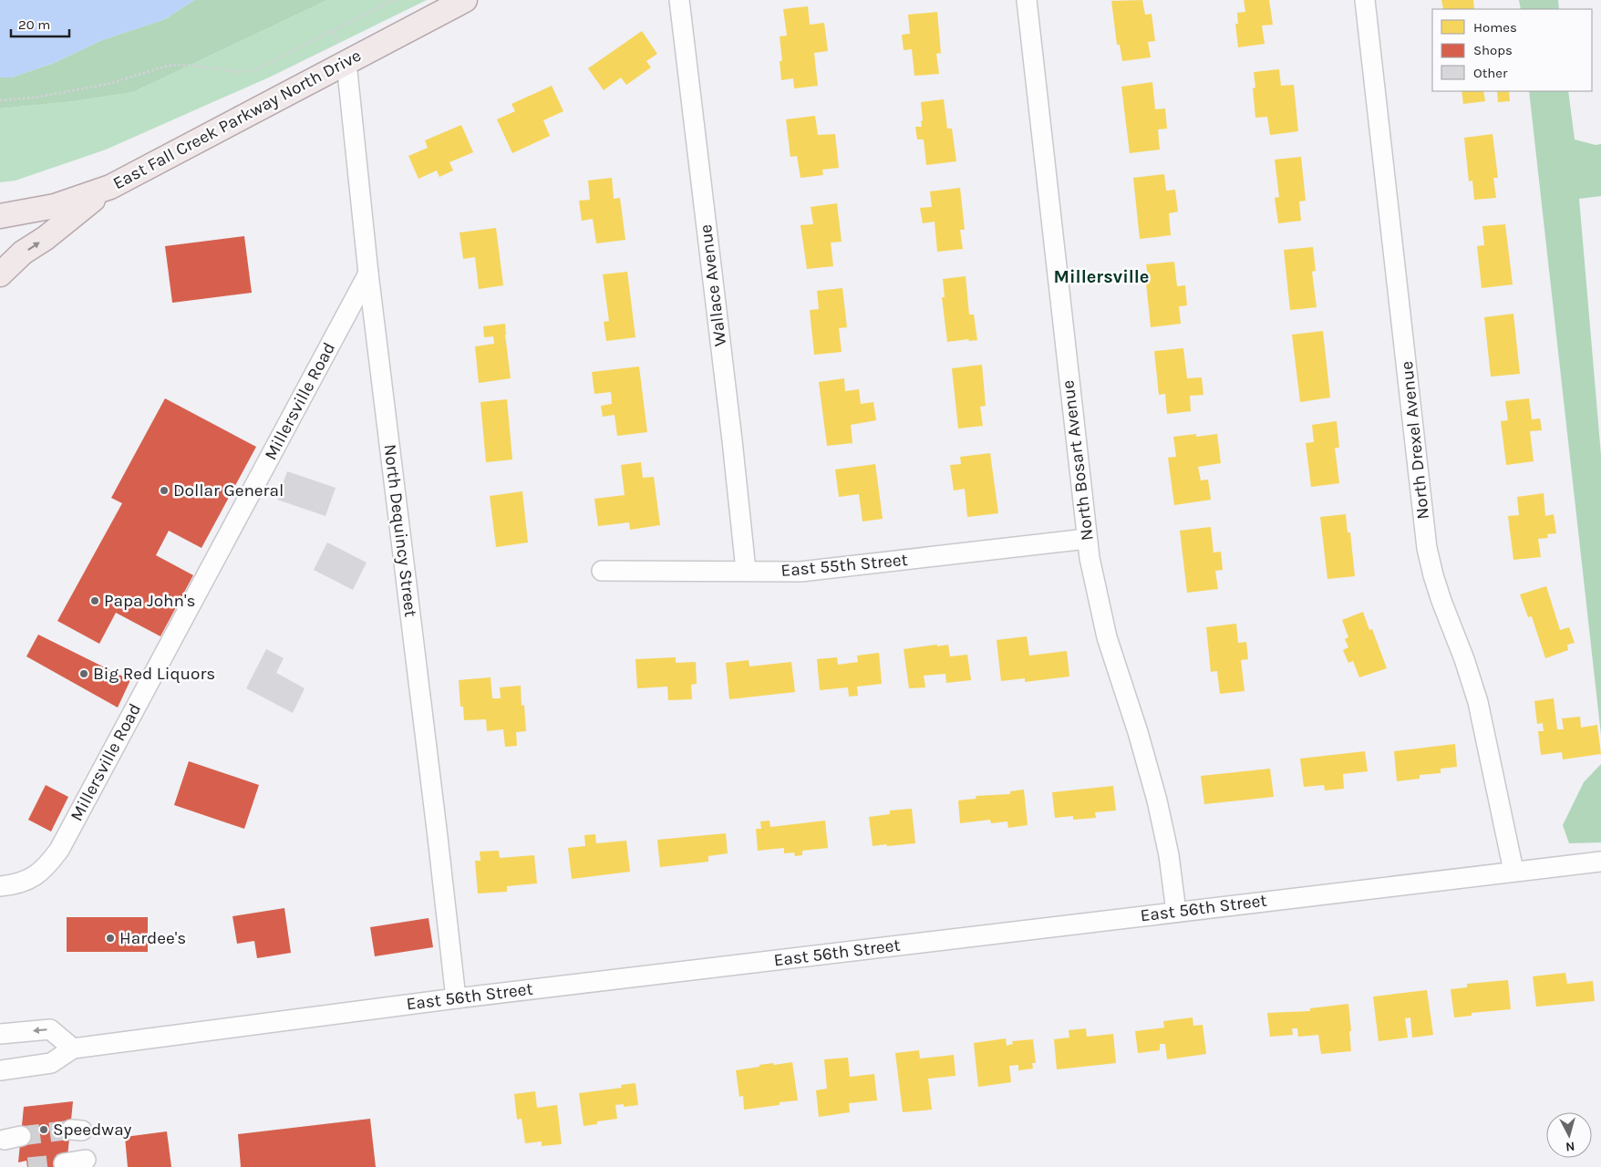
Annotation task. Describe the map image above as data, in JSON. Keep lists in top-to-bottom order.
{
  "streets": {
    "main road": ["East Fall Creek Parkway North Drive"],
    "street": [
      "Wallace Avenue",
      "Millersville Road",
      "North Drexel Avenue",
      "North Bosart Avenue",
      "North Dequincy Street",
      "East 55th Street",
      "East 56th Street"
    ]
  },
  "crossings": [
    ["East Fall Creek Parkway North Drive", "North Dequincy Street"],
    ["Wallace Avenue", "East 55th Street"],
    ["Millersville Road", "North Dequincy Street"],
    ["North Drexel Avenue", "East 56th Street"],
    ["North Bosart Avenue", "East 55th Street"],
    ["North Bosart Avenue", "East 56th Street"],
    ["North Dequincy Street", "East 56th Street"]
  ],
  "districts": ["Millersville"],
  "places": [
    "Dollar General",
    "Papa John's",
    "Big Red Liquors",
    "Hardee's",
    "Speedway"
  ],
  "legend": ["Homes", "Shops", "Other"],
  "scale_bar": "20 m",
  "north": "bottom"
}
